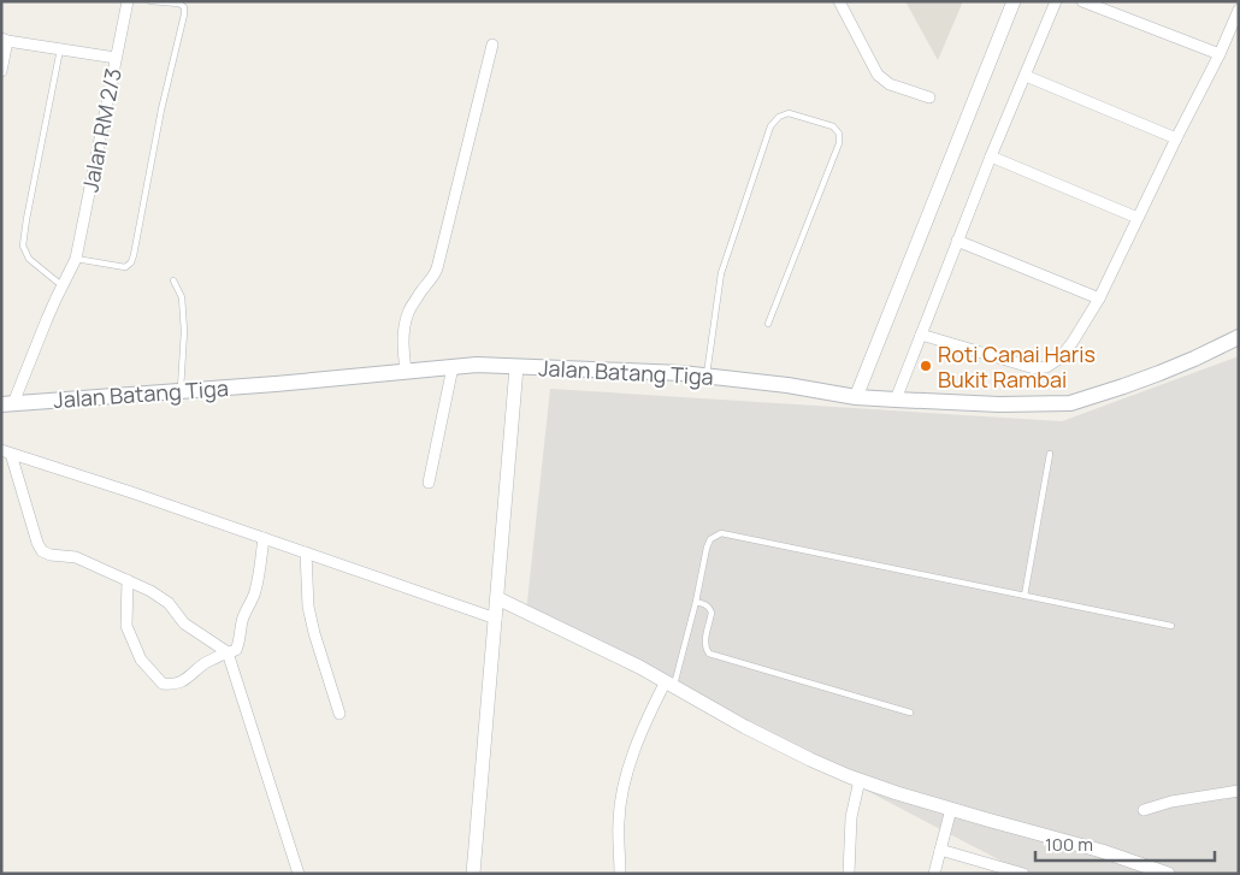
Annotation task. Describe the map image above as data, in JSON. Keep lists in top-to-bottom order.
{
  "streets": {
    "main road": ["Jalan Batang Tiga"],
    "street": ["Jalan RM 2/3"]
  },
  "crossings": [
    ["Jalan RM 2/3", "Jalan Batang Tiga"]
  ],
  "places": ["Roti Canai Haris Bukit Rambai"],
  "scale_bar": "100 m"
}
